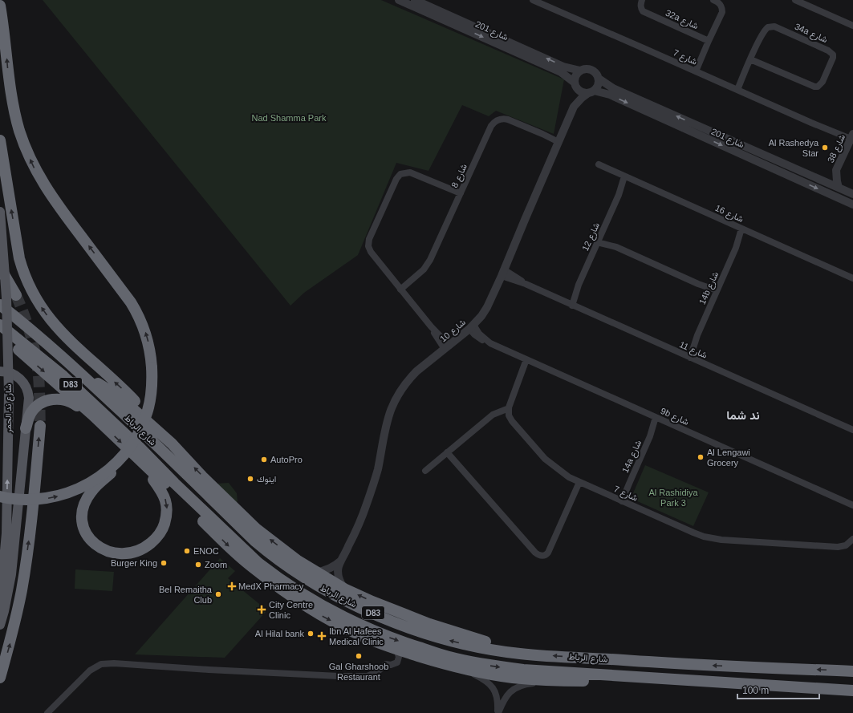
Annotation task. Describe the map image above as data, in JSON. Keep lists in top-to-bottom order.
{
  "streets": {
    "highway": ["D83", "شارع الرباط"],
    "main road": ["شارع ند الحمر"],
    "street": [
      "32a شارع",
      "شارع 201",
      "34a شارع",
      "شارع 7",
      "شارع 38",
      "شارع 8",
      "شارع 16",
      "شارع 12",
      "14b شارع",
      "شارع 10",
      "شارع 11",
      "9b شارع",
      "14a شارع"
    ]
  },
  "crossings": [
    ["شارع 201", "شارع 38"],
    ["شارع 201", "شارع 10"],
    ["34a شارع", "شارع 7"],
    ["شارع 7", "شارع 38"],
    ["شارع 7", "14a شارع"],
    ["شارع 8", "شارع 10"],
    ["شارع 16", "شارع 12"],
    ["شارع 16", "14b شارع"],
    ["شارع 12", "شارع 11"],
    ["14b شارع", "شارع 11"],
    ["شارع 10", "شارع 11"],
    ["شارع 10", "9b شارع"],
    ["9b شارع", "14a شارع"]
  ],
  "districts": ["ند شما"],
  "parks": ["Nad Shamma Park", "Al Rashidiya Park 3"],
  "places": {
    "other": [
      "Al Rashedya Star",
      "Al Lengawi Grocery",
      "AutoPro",
      "اينوك",
      "ENOC",
      "Burger King",
      "Zoom",
      "Bel Remaitha Club",
      "Al Hilal bank",
      "Gal Gharshoob Restaurant"
    ],
    "health": ["MedX Pharmacy", "City Centre Clinic", "Ibn Al Hafees Medical Clinic"]
  },
  "scale_bar": "100 m"
}
